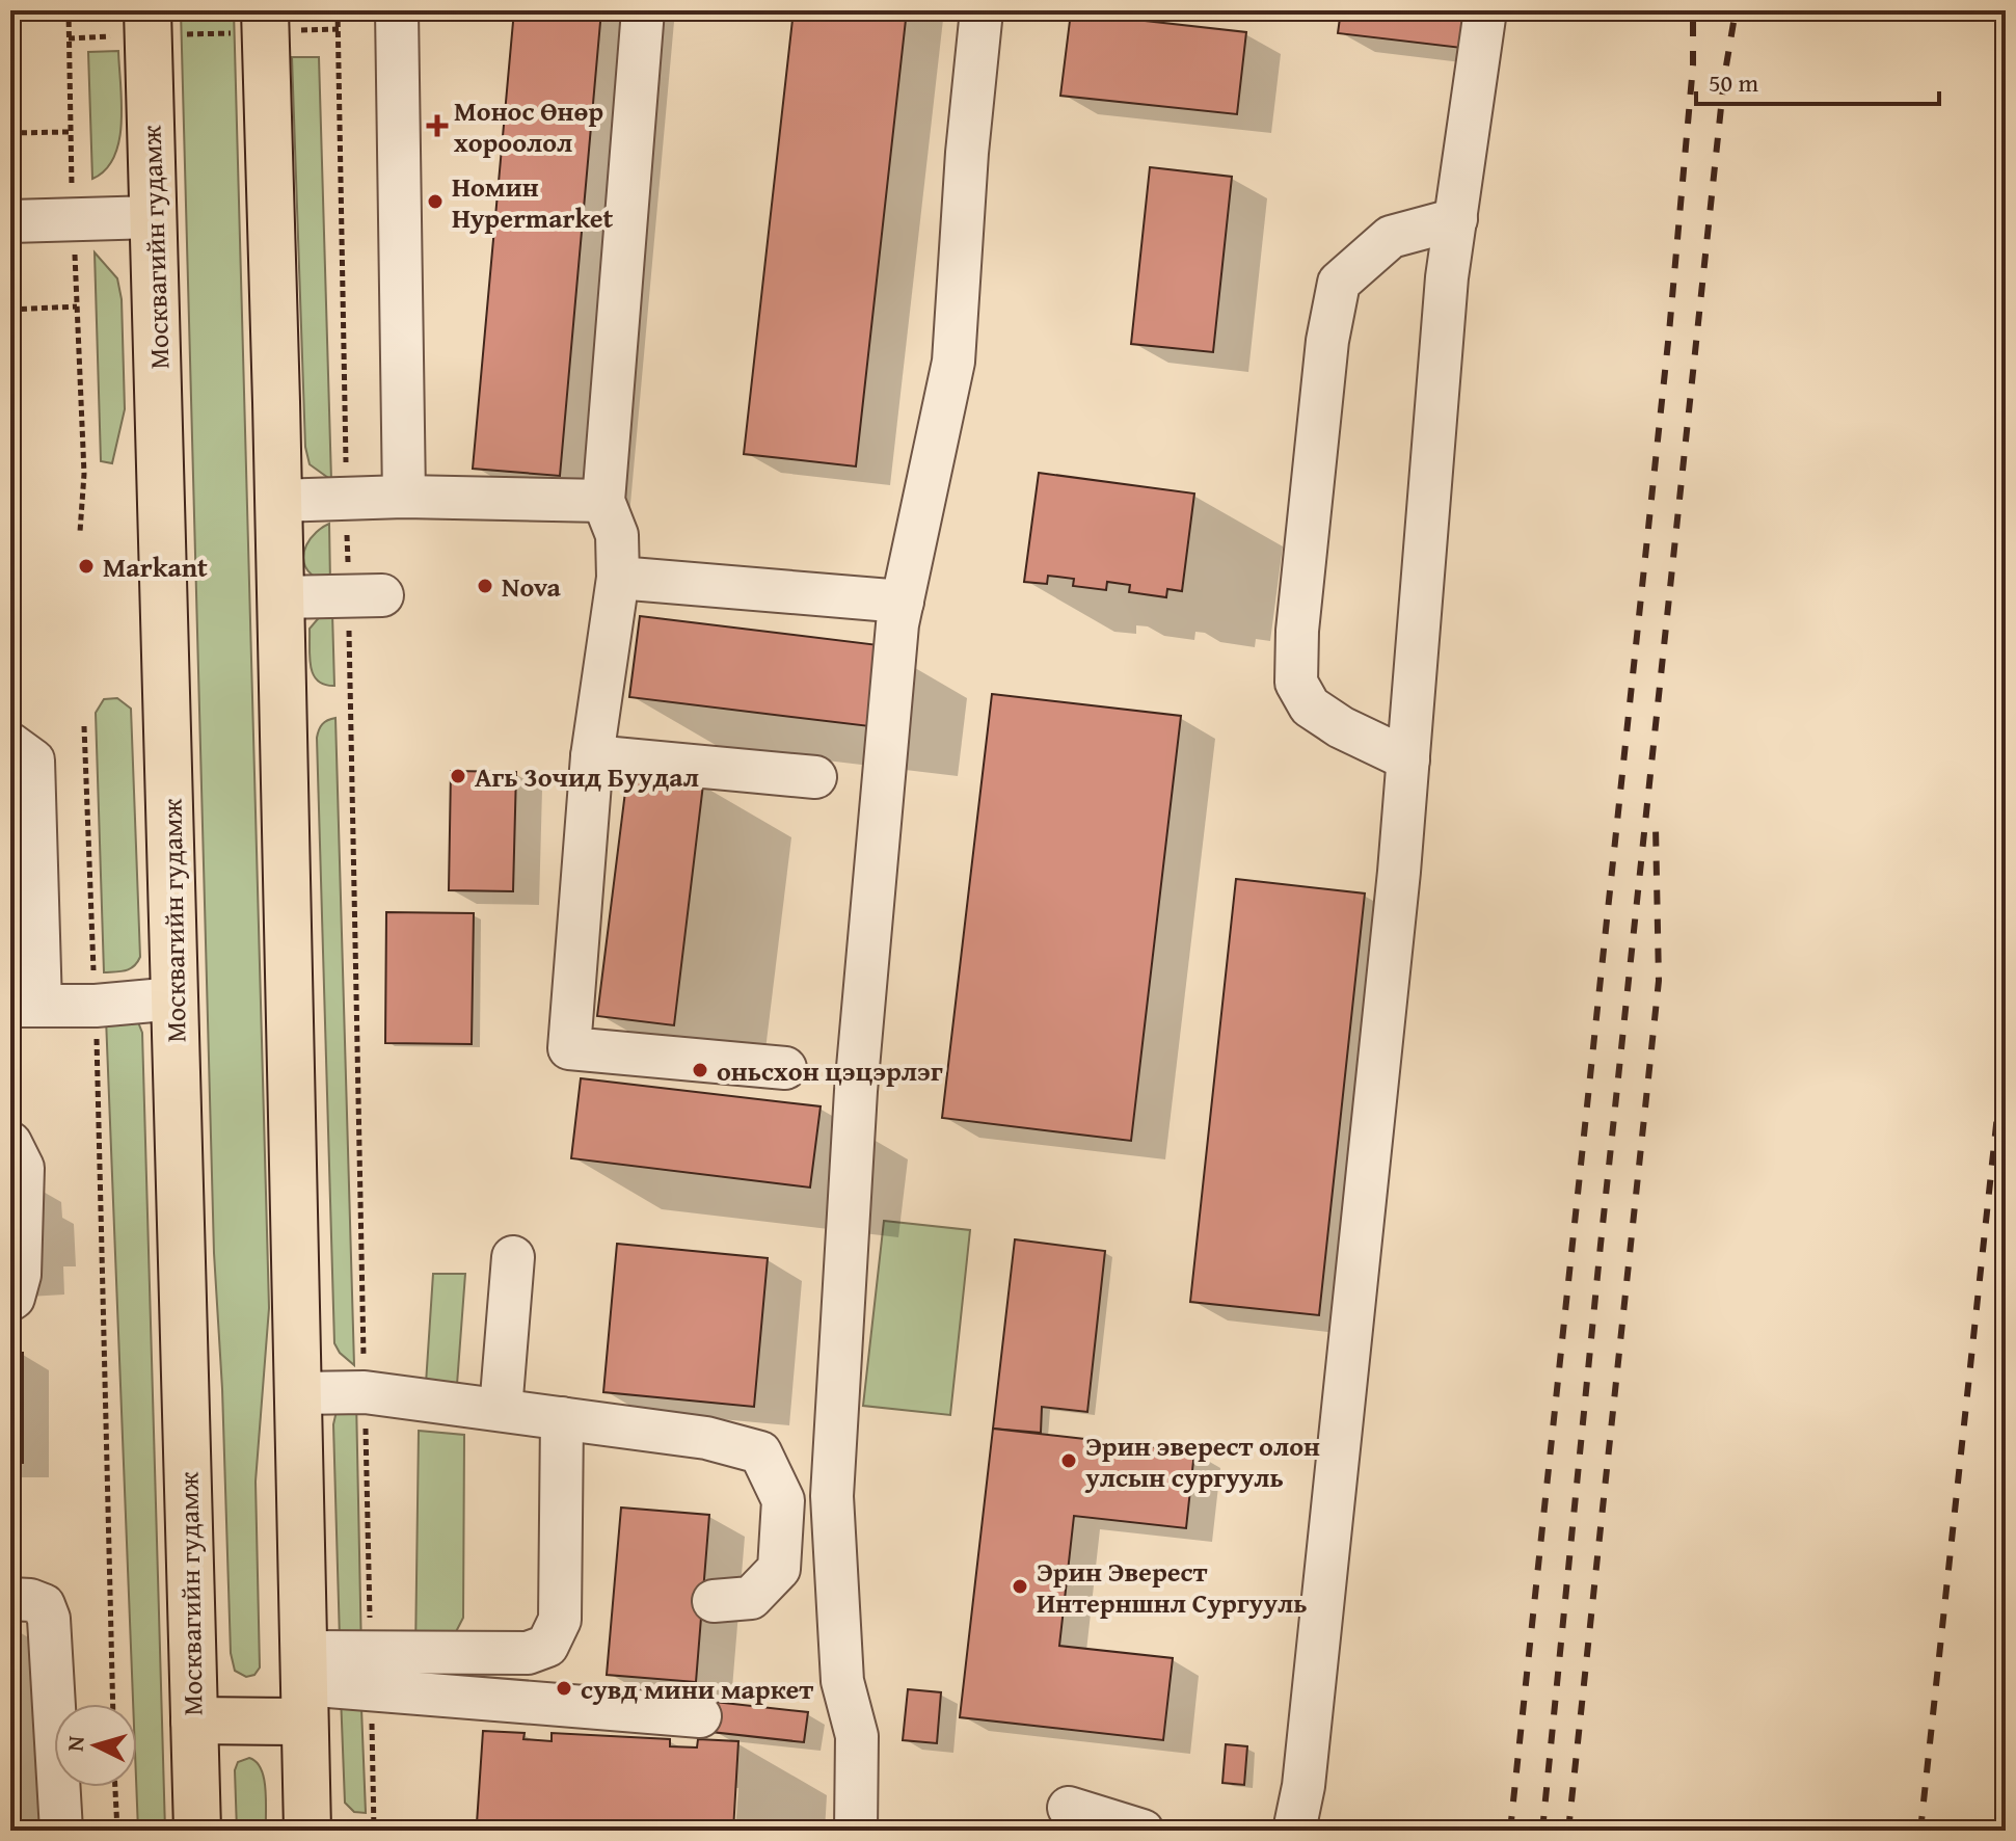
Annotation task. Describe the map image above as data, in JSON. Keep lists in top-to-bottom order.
{
  "streets": {
    "highway": ["Москвагийн гудамж"]
  },
  "places": {
    "health": ["Монос Өнөр хороолол"],
    "other": [
      "Номин Hyрermarket",
      "Markant",
      "Nova",
      "Агь 3очид Буудал",
      "оньсхон цэцэрлэг",
      "Эрин эверест олон улсын сургууль",
      "Эрин Эверест Интерншнл Сургууль",
      "сувд мини маркет"
    ]
  },
  "scale_bar": "50 m",
  "north": "left"
}
